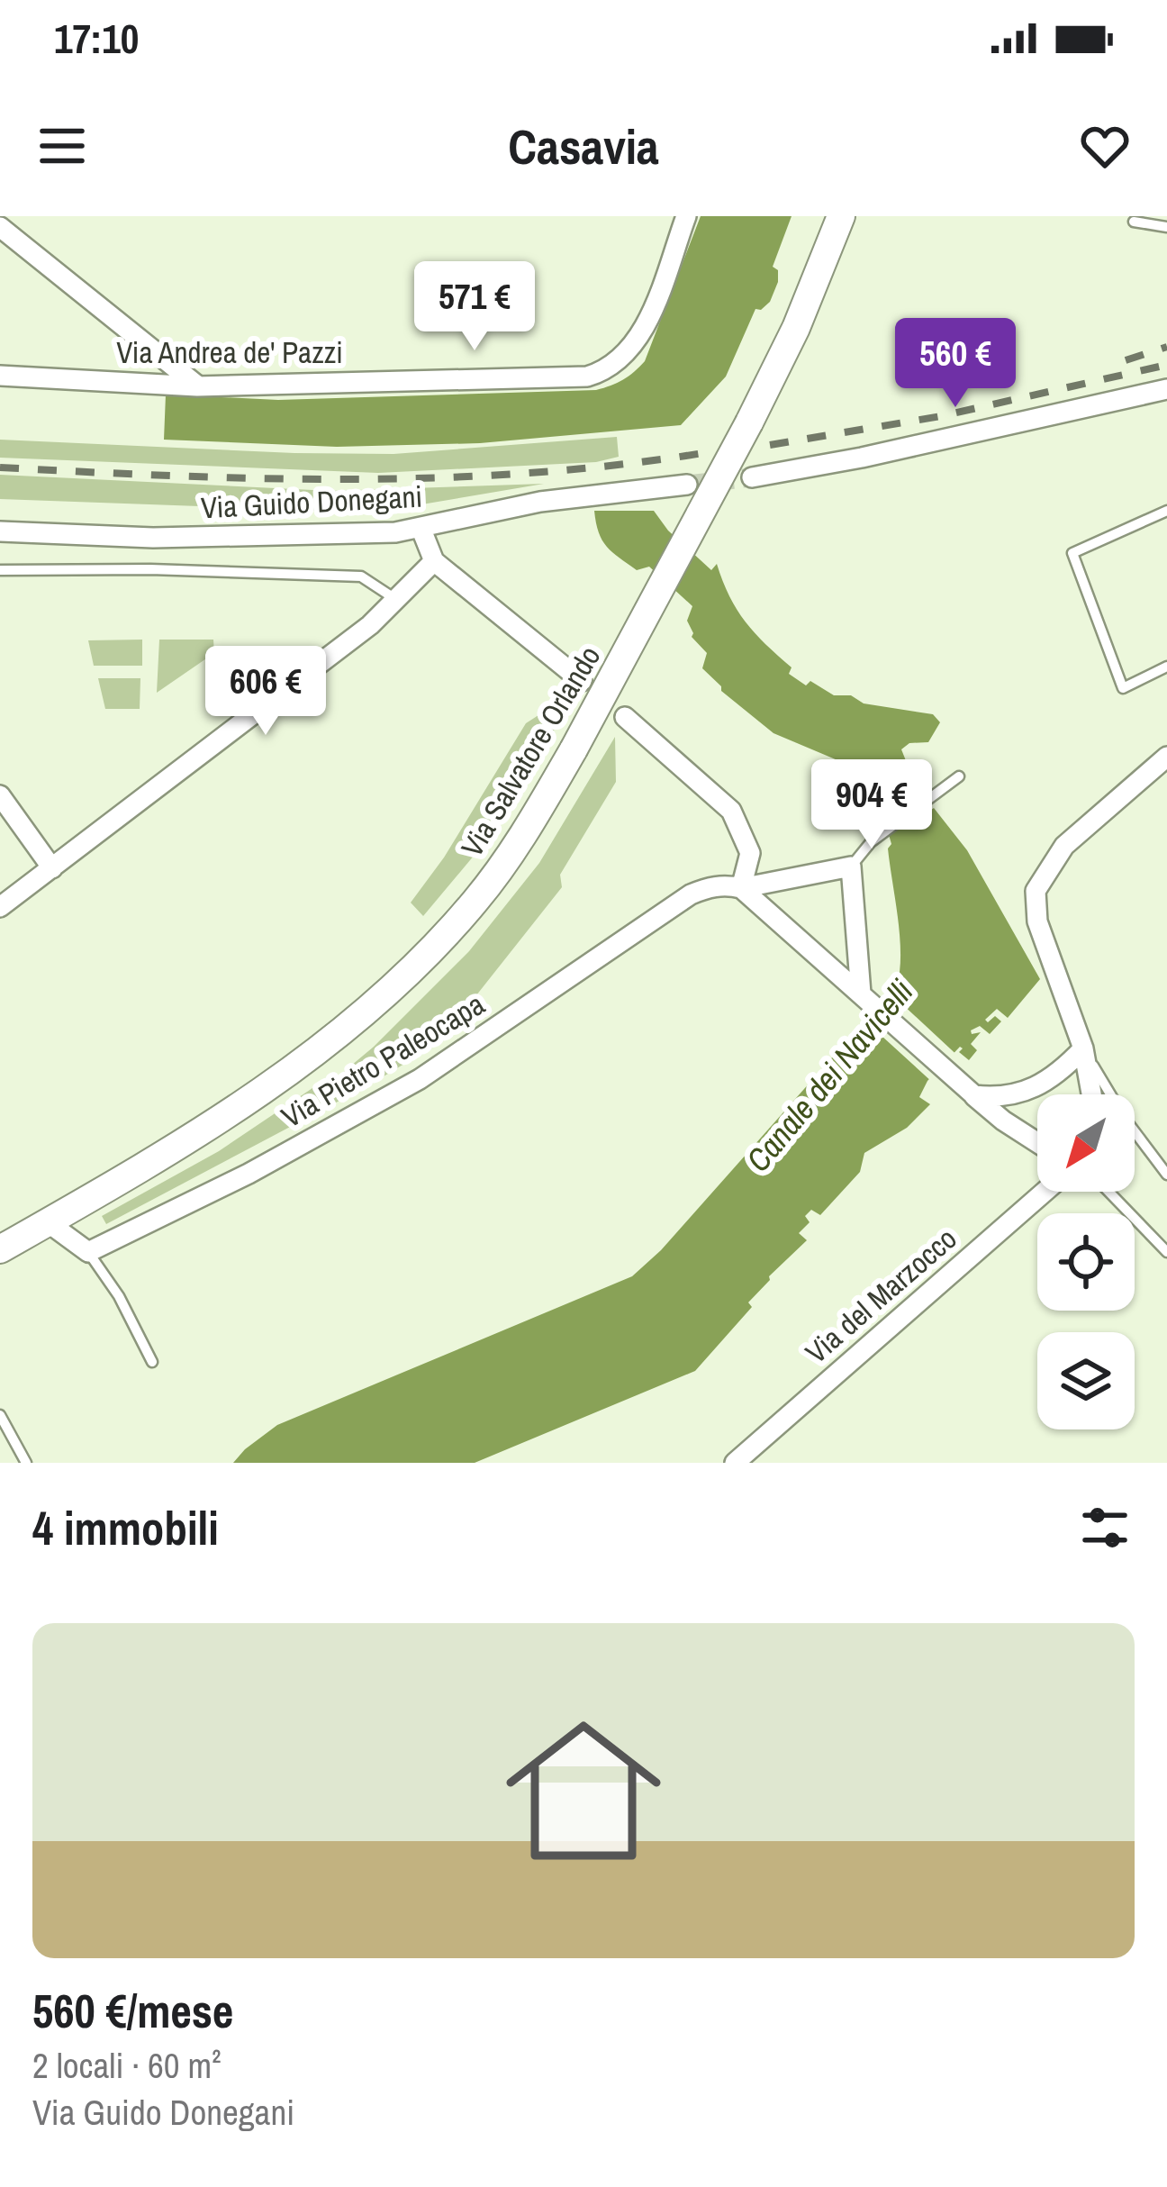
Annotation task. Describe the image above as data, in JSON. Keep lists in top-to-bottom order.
{
  "streets": {
    "main road": ["Via Salvatore Orlando"],
    "street": [
      "Via Andrea de' Pazzi",
      "Via Guido Donegani",
      "Via Pietro Paleocapa",
      "Via del Marzocco"
    ]
  },
  "water": ["Canale dei Navicelli"],
  "north": "bottom left",
  "page": {
    "status": "17:10",
    "header": "Casavia",
    "price": [
      "571 €",
      "560 €",
      "606 €",
      "904 €"
    ],
    "heading": "4 immobili",
    "list": [
      {
        "name": "560 €/mese",
        "note": "2 locali · 60 m² · Via Guido Donegani"
      }
    ]
  }
}
